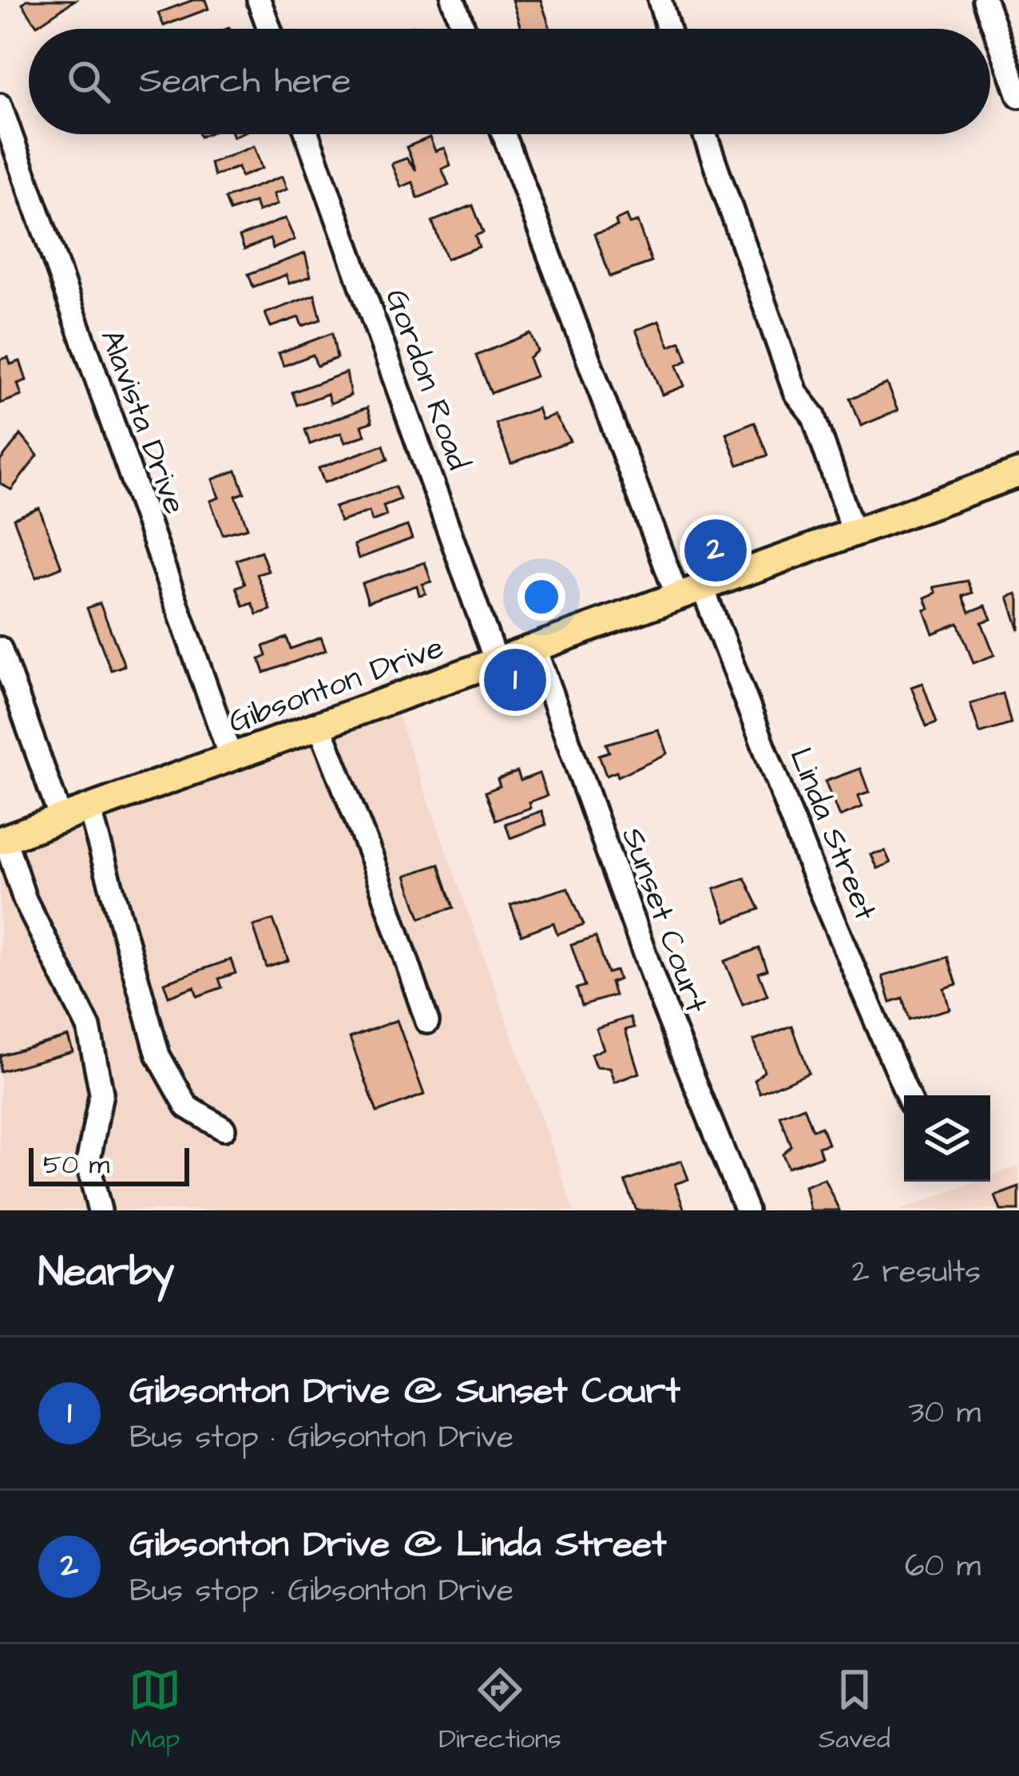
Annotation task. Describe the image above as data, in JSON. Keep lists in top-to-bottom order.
{
  "streets": {
    "main road": ["Gibsonton Drive"],
    "street": [
      "Gordon Road",
      "Alavista Drive",
      "Linda Street",
      "Sunset Court"
    ]
  },
  "crossings": [
    ["Gordon Road", "Gibsonton Drive"],
    ["Alavista Drive", "Gibsonton Drive"],
    ["Gibsonton Drive", "Linda Street"],
    ["Gibsonton Drive", "Sunset Court"]
  ],
  "scale_bar": "50 m",
  "page": {
    "search": "Search here",
    "pins": ["2", "1"],
    "scale": "50 m",
    "heading": ["Nearby", "2 results"],
    "list": [
      {
        "mark": "1",
        "name": "Gibsonton Drive @ Sunset Court",
        "note": "Bus stop · Gibsonton Drive",
        "value": "30 m"
      },
      {
        "mark": "2",
        "name": "Gibsonton Drive @ Linda Street",
        "note": "Bus stop · Gibsonton Drive",
        "value": "60 m"
      }
    ],
    "nav": ["Map", "Directions", "Saved"]
  }
}
